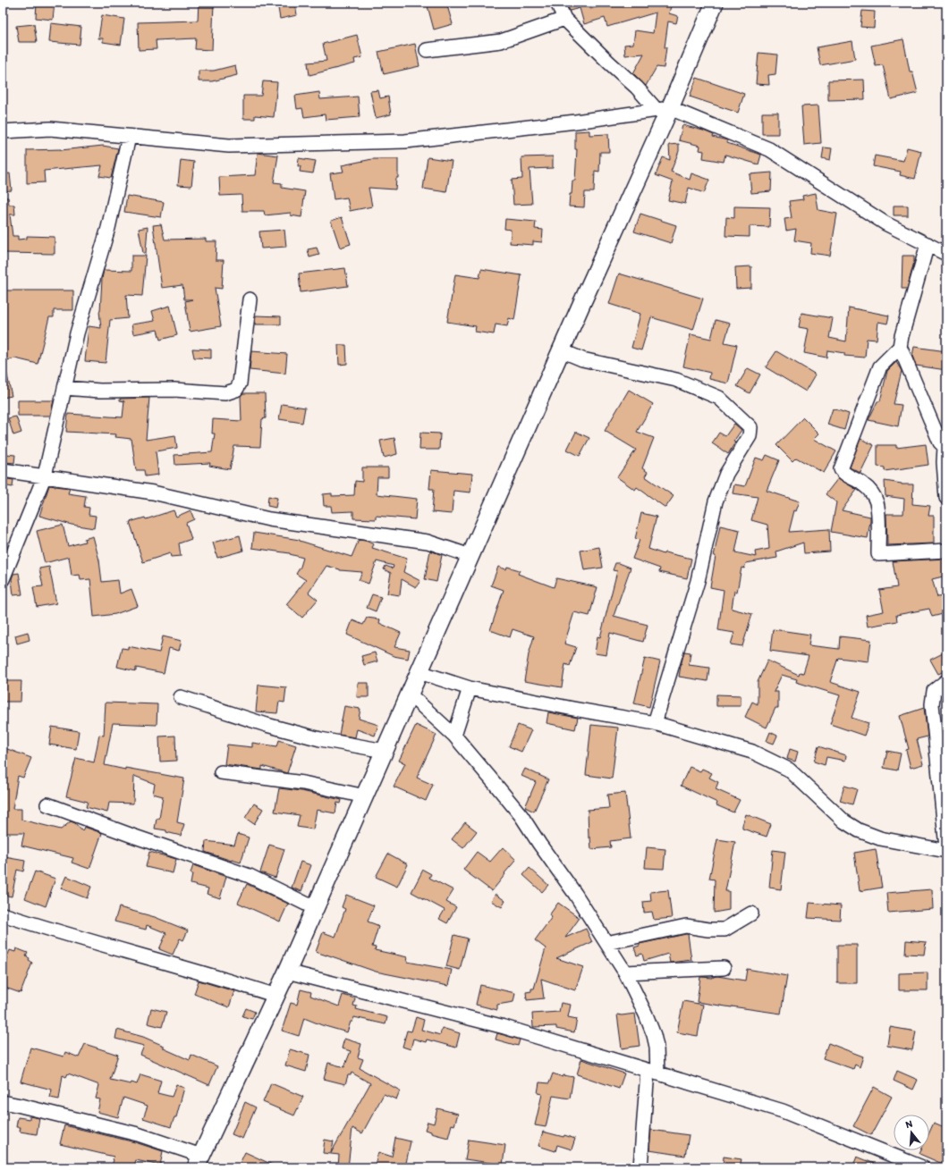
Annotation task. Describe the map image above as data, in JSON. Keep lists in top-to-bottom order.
{
  "north": "top"
}
